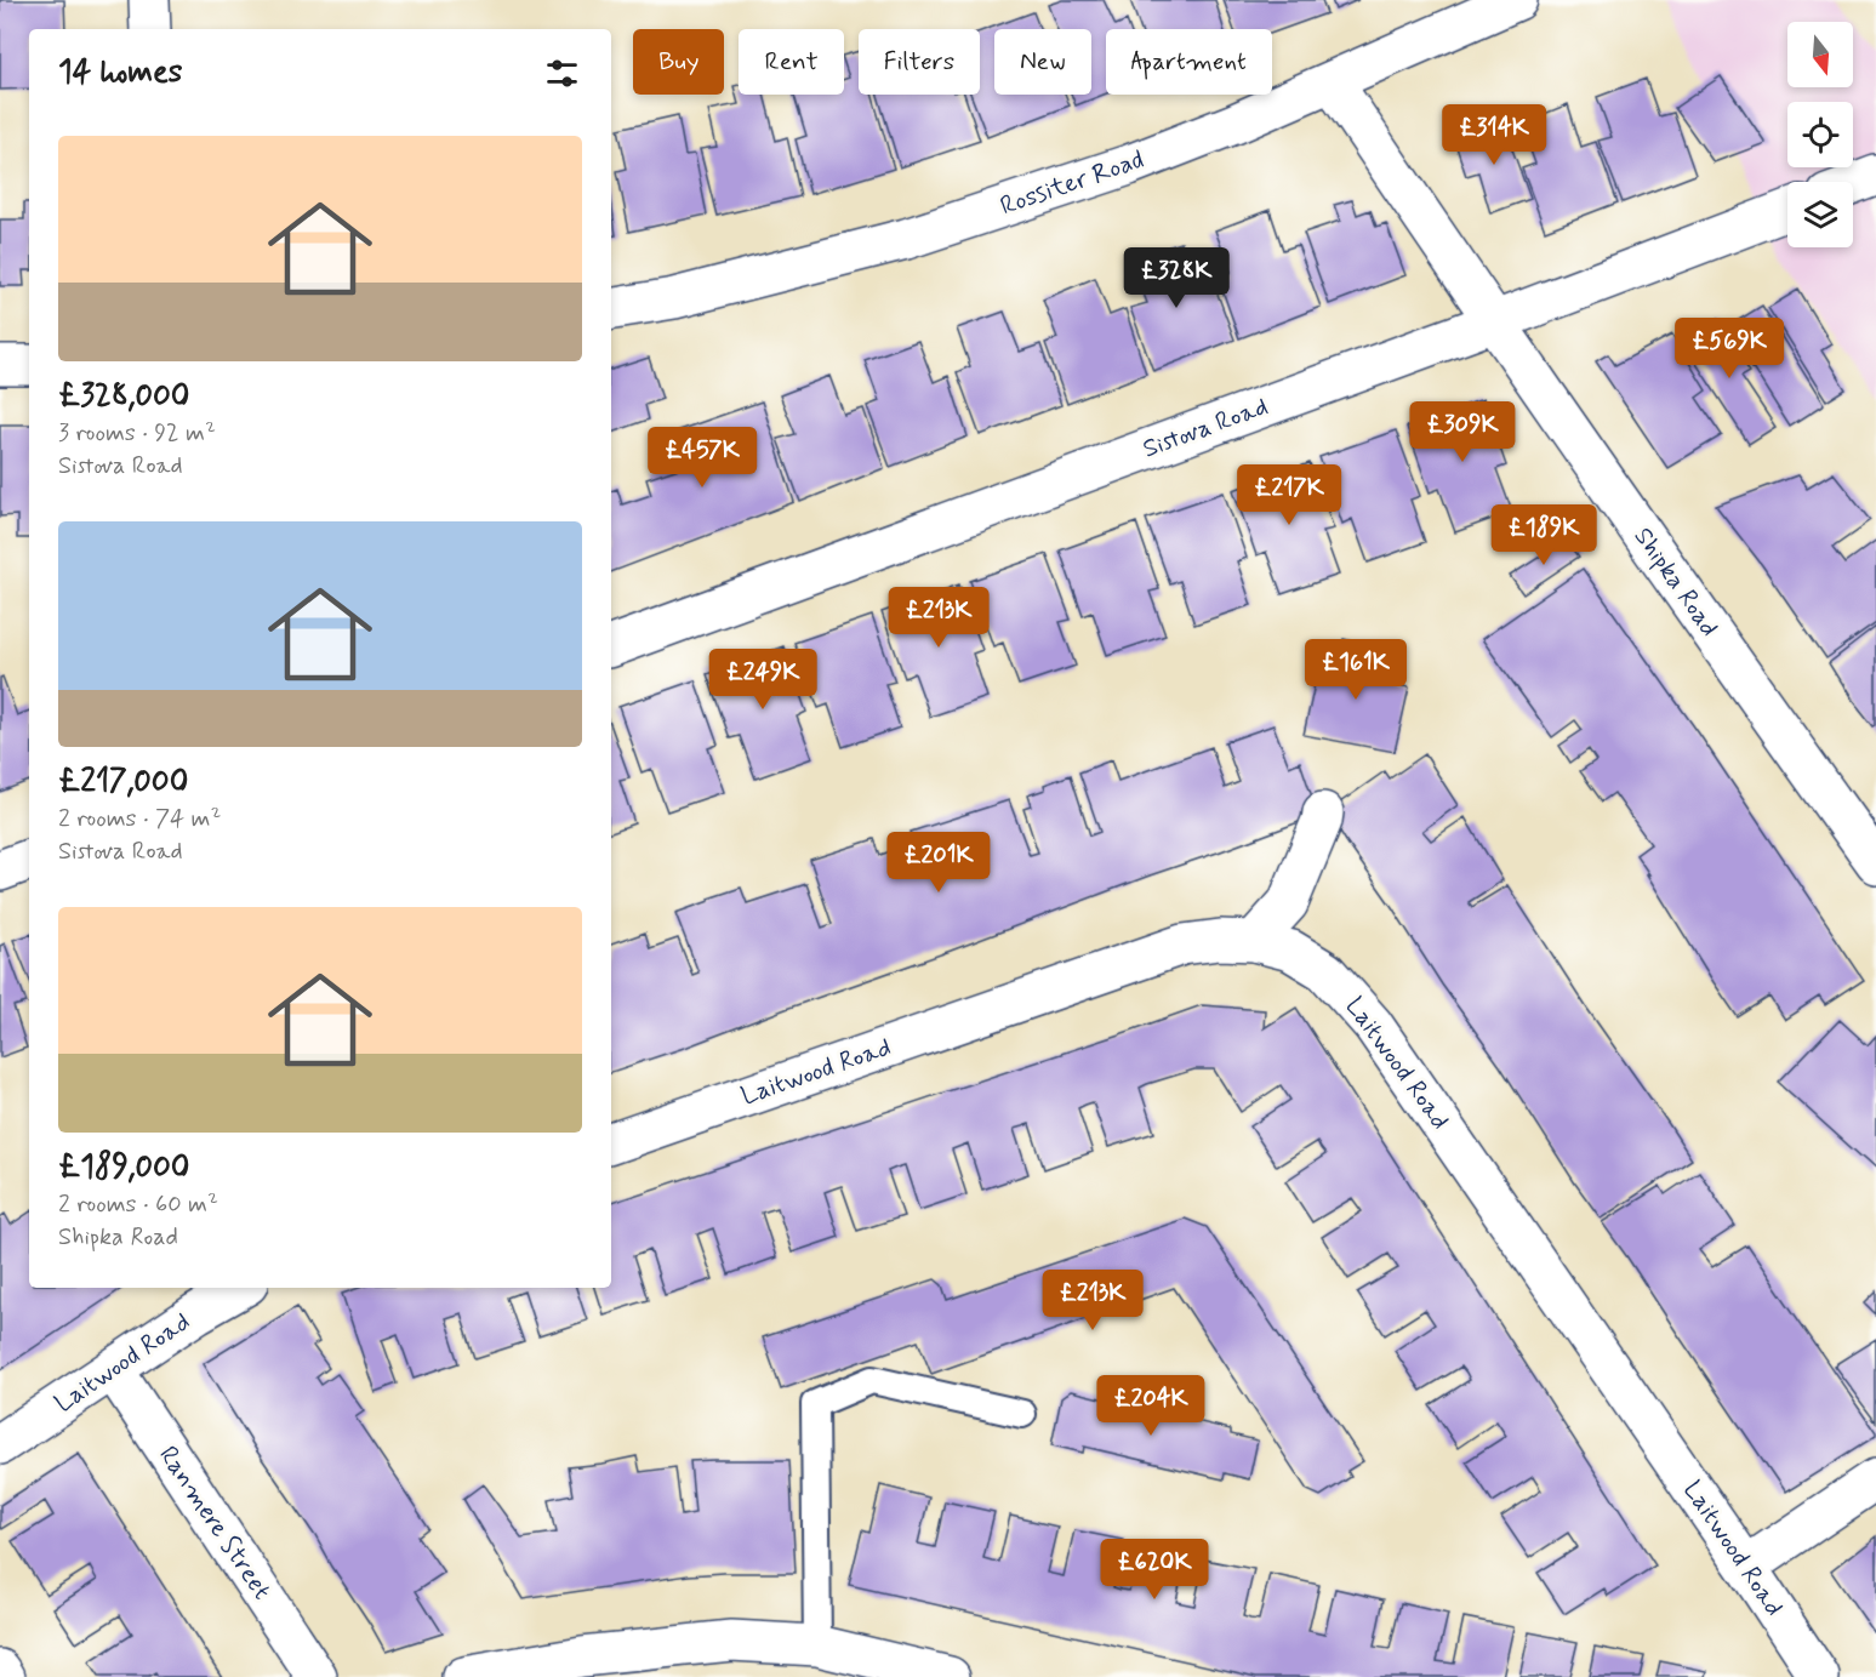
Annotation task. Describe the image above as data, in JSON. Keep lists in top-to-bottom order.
{
  "streets": {
    "street": [
      "Rossiter Road",
      "Sistova Road",
      "Shipka Road",
      "Laitwood Road",
      "Ranmere Street"
    ]
  },
  "crossings": [
    ["Rossiter Road", "Shipka Road"],
    ["Sistova Road", "Shipka Road"],
    ["Laitwood Road", "Ranmere Street"]
  ],
  "north": "bottom",
  "page": {
    "chip": [
      "Buy",
      "Rent",
      "Filters",
      "New",
      "Apartment"
    ],
    "heading": "14 homes",
    "price": [
      "£314K",
      "£328K",
      "£569K",
      "£309K",
      "£457K",
      "£217K",
      "£189K",
      "£213K",
      "£161K",
      "£249K",
      "£201K",
      "£213K",
      "£204K",
      "£620K"
    ],
    "list": [
      {
        "name": "£328,000",
        "note": "3 rooms · 92 m² · Sistova Road"
      },
      {
        "name": "£217,000",
        "note": "2 rooms · 74 m² · Sistova Road"
      },
      {
        "name": "£189,000",
        "note": "2 rooms · 60 m² · Shipka Road"
      }
    ]
  }
}
